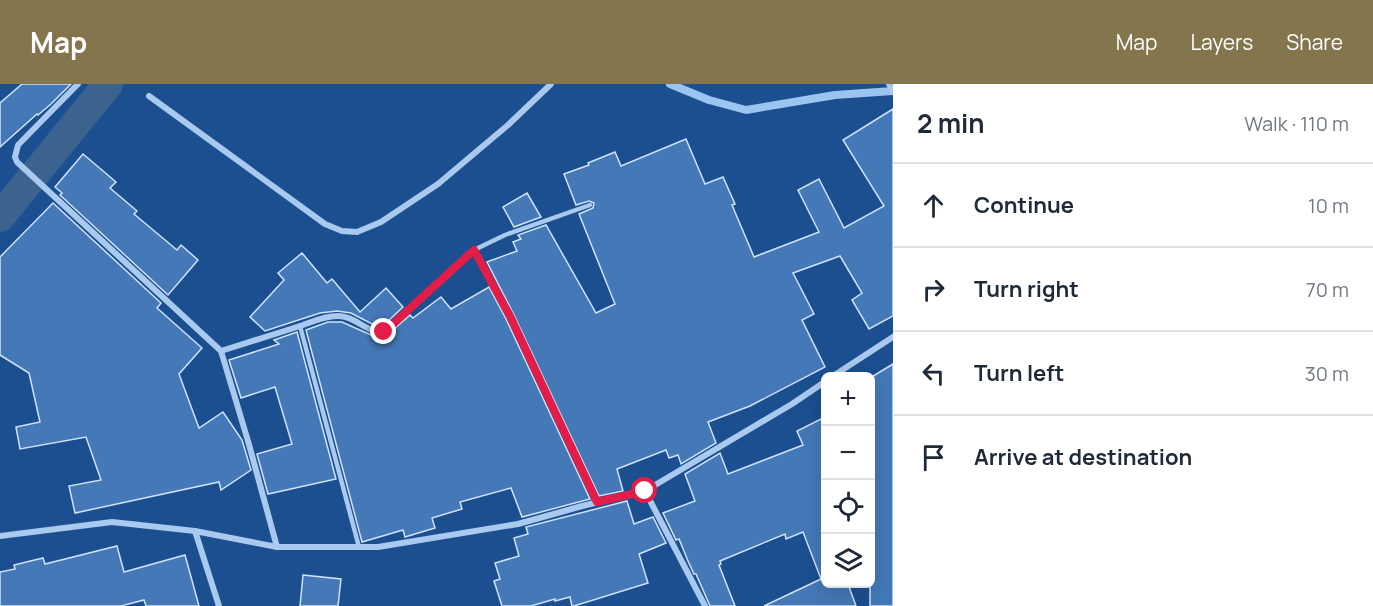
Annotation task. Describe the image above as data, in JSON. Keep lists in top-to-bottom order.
{
  "page": {
    "header": "Map",
    "nav": ["Map", "Layers", "Share"],
    "heading": ["2 min", "Walk · 110 m"],
    "list": [
      ["Continue", "10 m"],
      ["Turn right", "70 m"],
      ["Turn left", "30 m"],
      "Arrive at destination"
    ],
    "map_buttons": ["+", "−"]
  }
}
